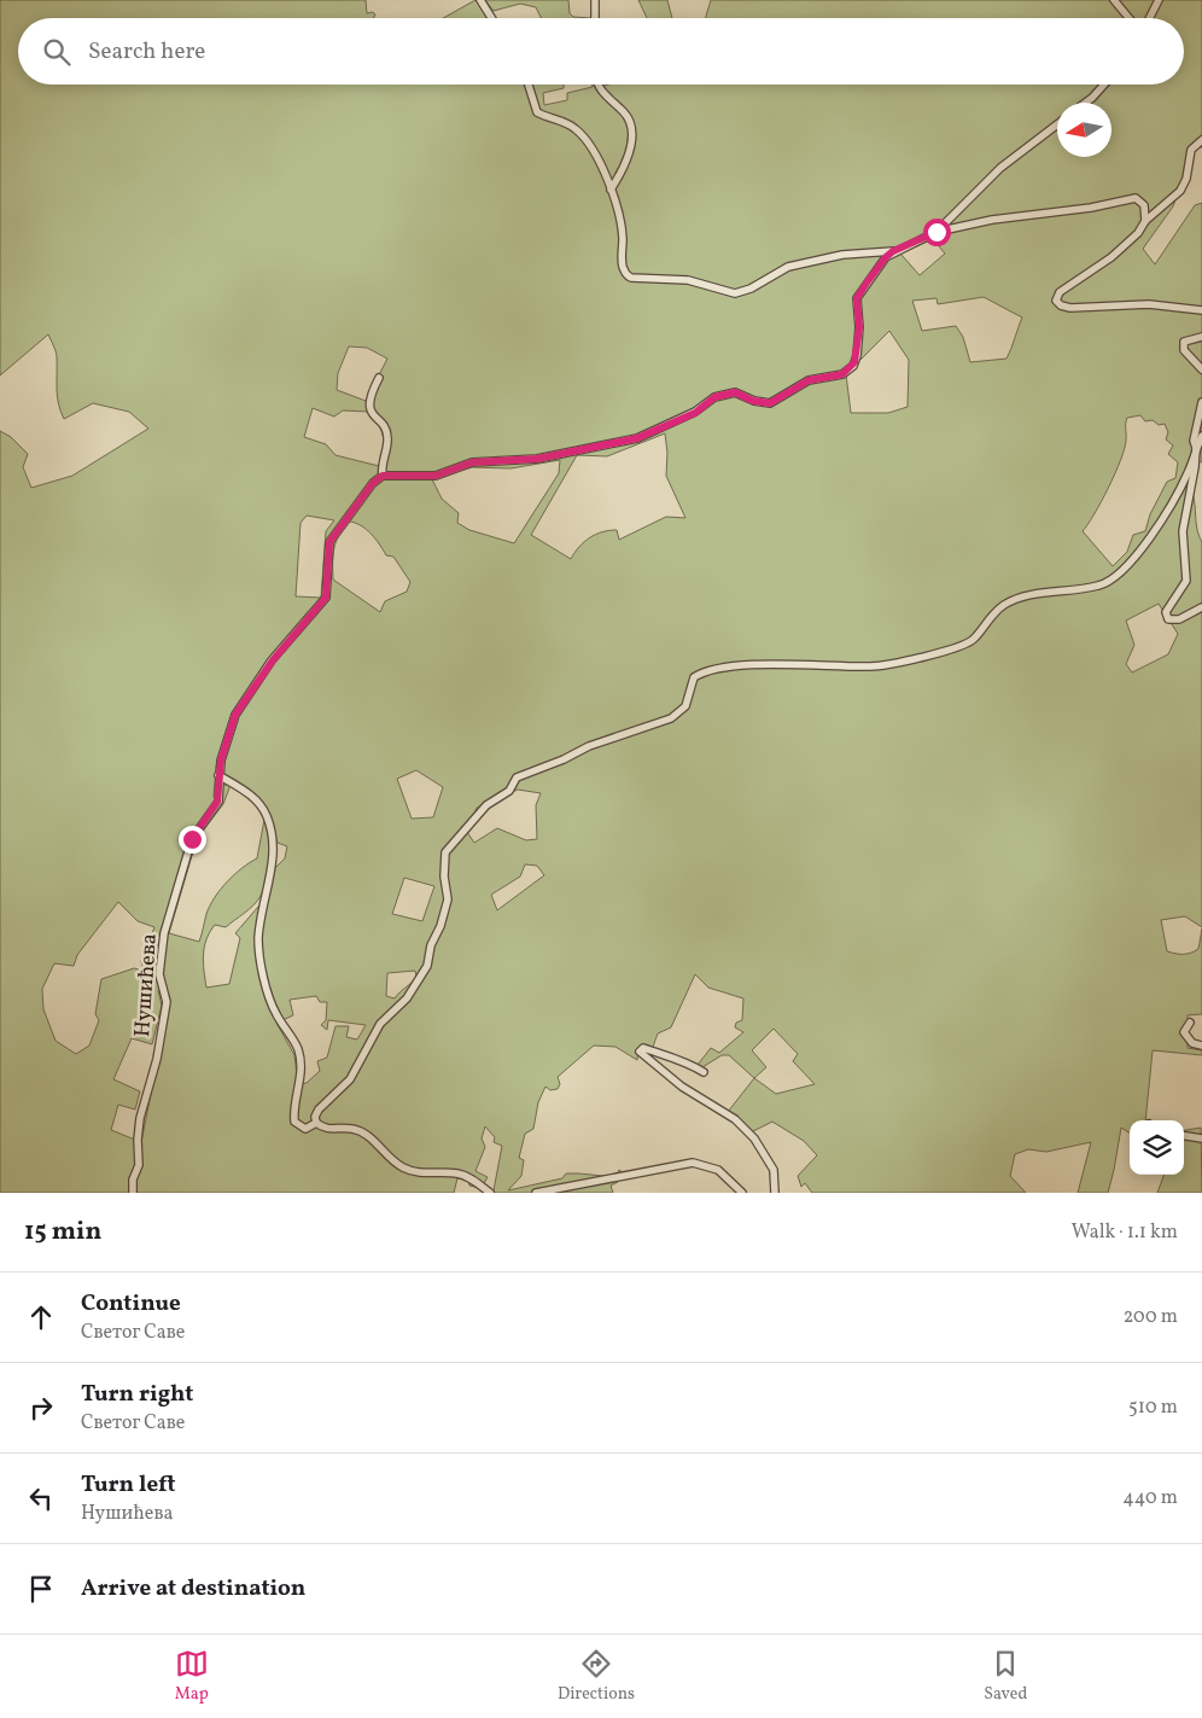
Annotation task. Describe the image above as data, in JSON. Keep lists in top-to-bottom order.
{
  "streets": {
    "street": ["Нушићева"]
  },
  "north": "left",
  "page": {
    "search": "Search here",
    "heading": ["15 min", "Walk · 1.1 km"],
    "list": [
      ["Continue", "Светог Саве", "200 m"],
      ["Turn right", "Светог Саве", "510 m"],
      ["Turn left", "Нушићева", "440 m"],
      "Arrive at destination"
    ],
    "nav": ["Map", "Directions", "Saved"]
  }
}
